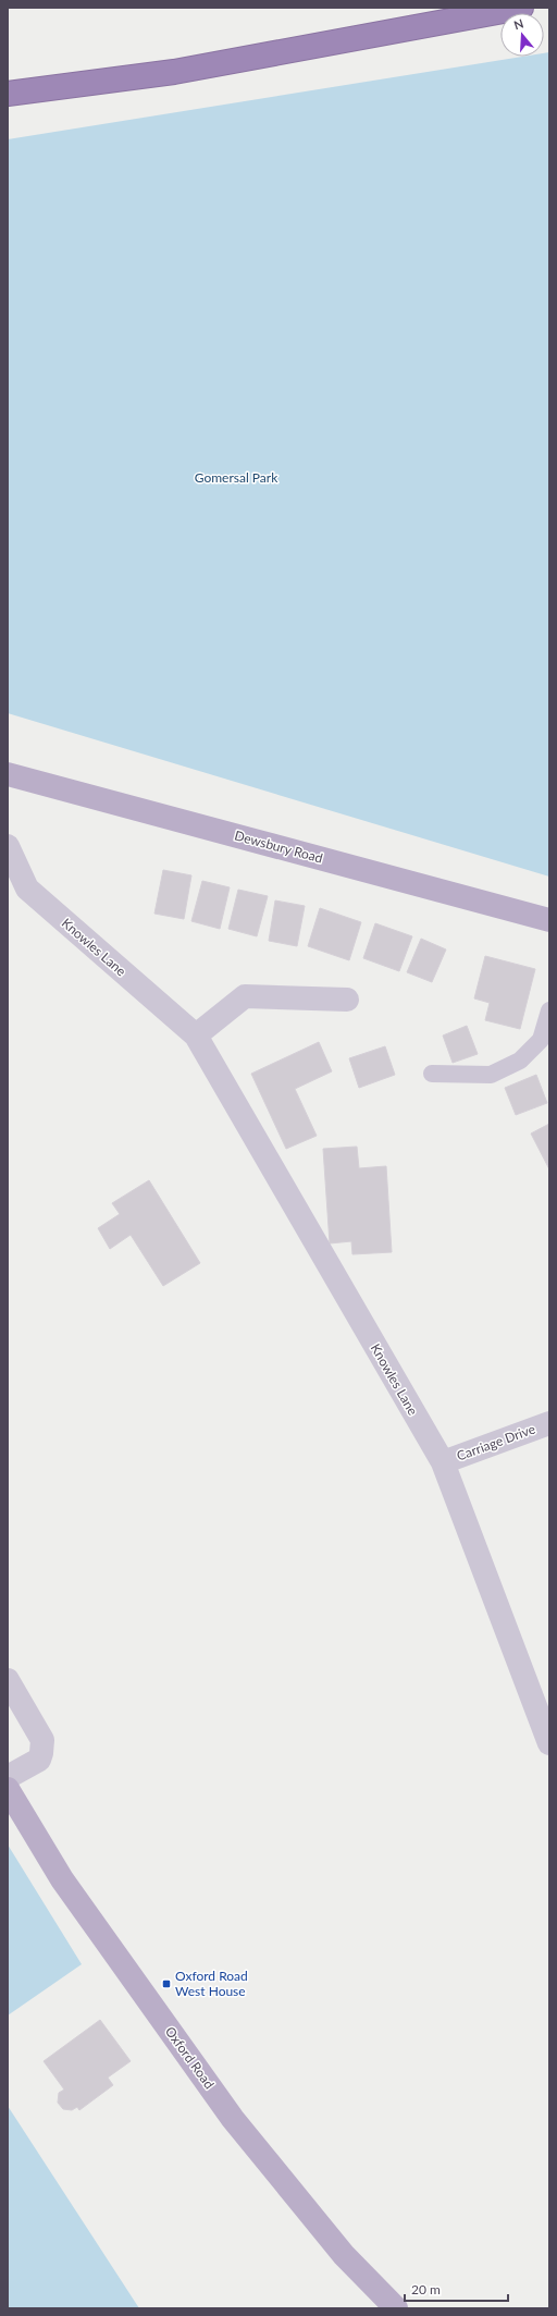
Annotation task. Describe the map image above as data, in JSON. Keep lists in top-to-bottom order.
{
  "streets": {
    "main road": ["Dewsbury Road", "Oxford Road"],
    "street": ["Knowles Lane", "Carriage Drive"]
  },
  "crossings": [
    ["Knowles Lane", "Carriage Drive"]
  ],
  "parks": ["Gomersal Park"],
  "places": {
    "transit": ["Oxford Road West House"]
  },
  "scale_bar": "20 m",
  "north": "top"
}
